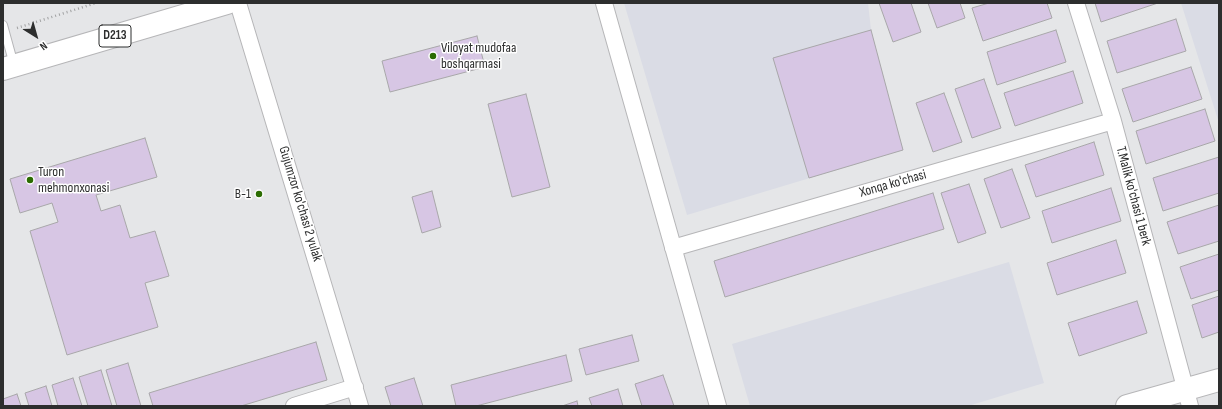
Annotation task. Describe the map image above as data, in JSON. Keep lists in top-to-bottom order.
{
  "streets": {
    "main road": ["D213"],
    "street": ["Xonqa ko'chasi", "T.Malik ko'chasi 1 berk", "Gujumzor ko'chasi 2 yulak"]
  },
  "crossings": [
    ["Xonqa ko'chasi", "T.Malik ko'chasi 1 berk"]
  ],
  "places": ["Viloyat mudofaa boshqarmasi", "Turon mehmonxonasi", "В-1"],
  "north": "bottom right"
}
